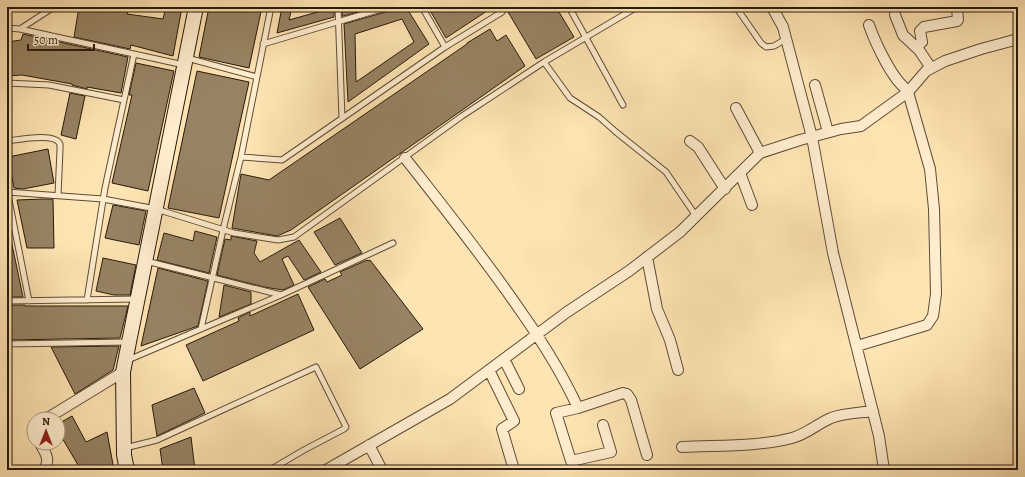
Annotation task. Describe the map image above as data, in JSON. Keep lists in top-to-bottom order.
{
  "scale_bar": "50 m",
  "north": "top"
}
